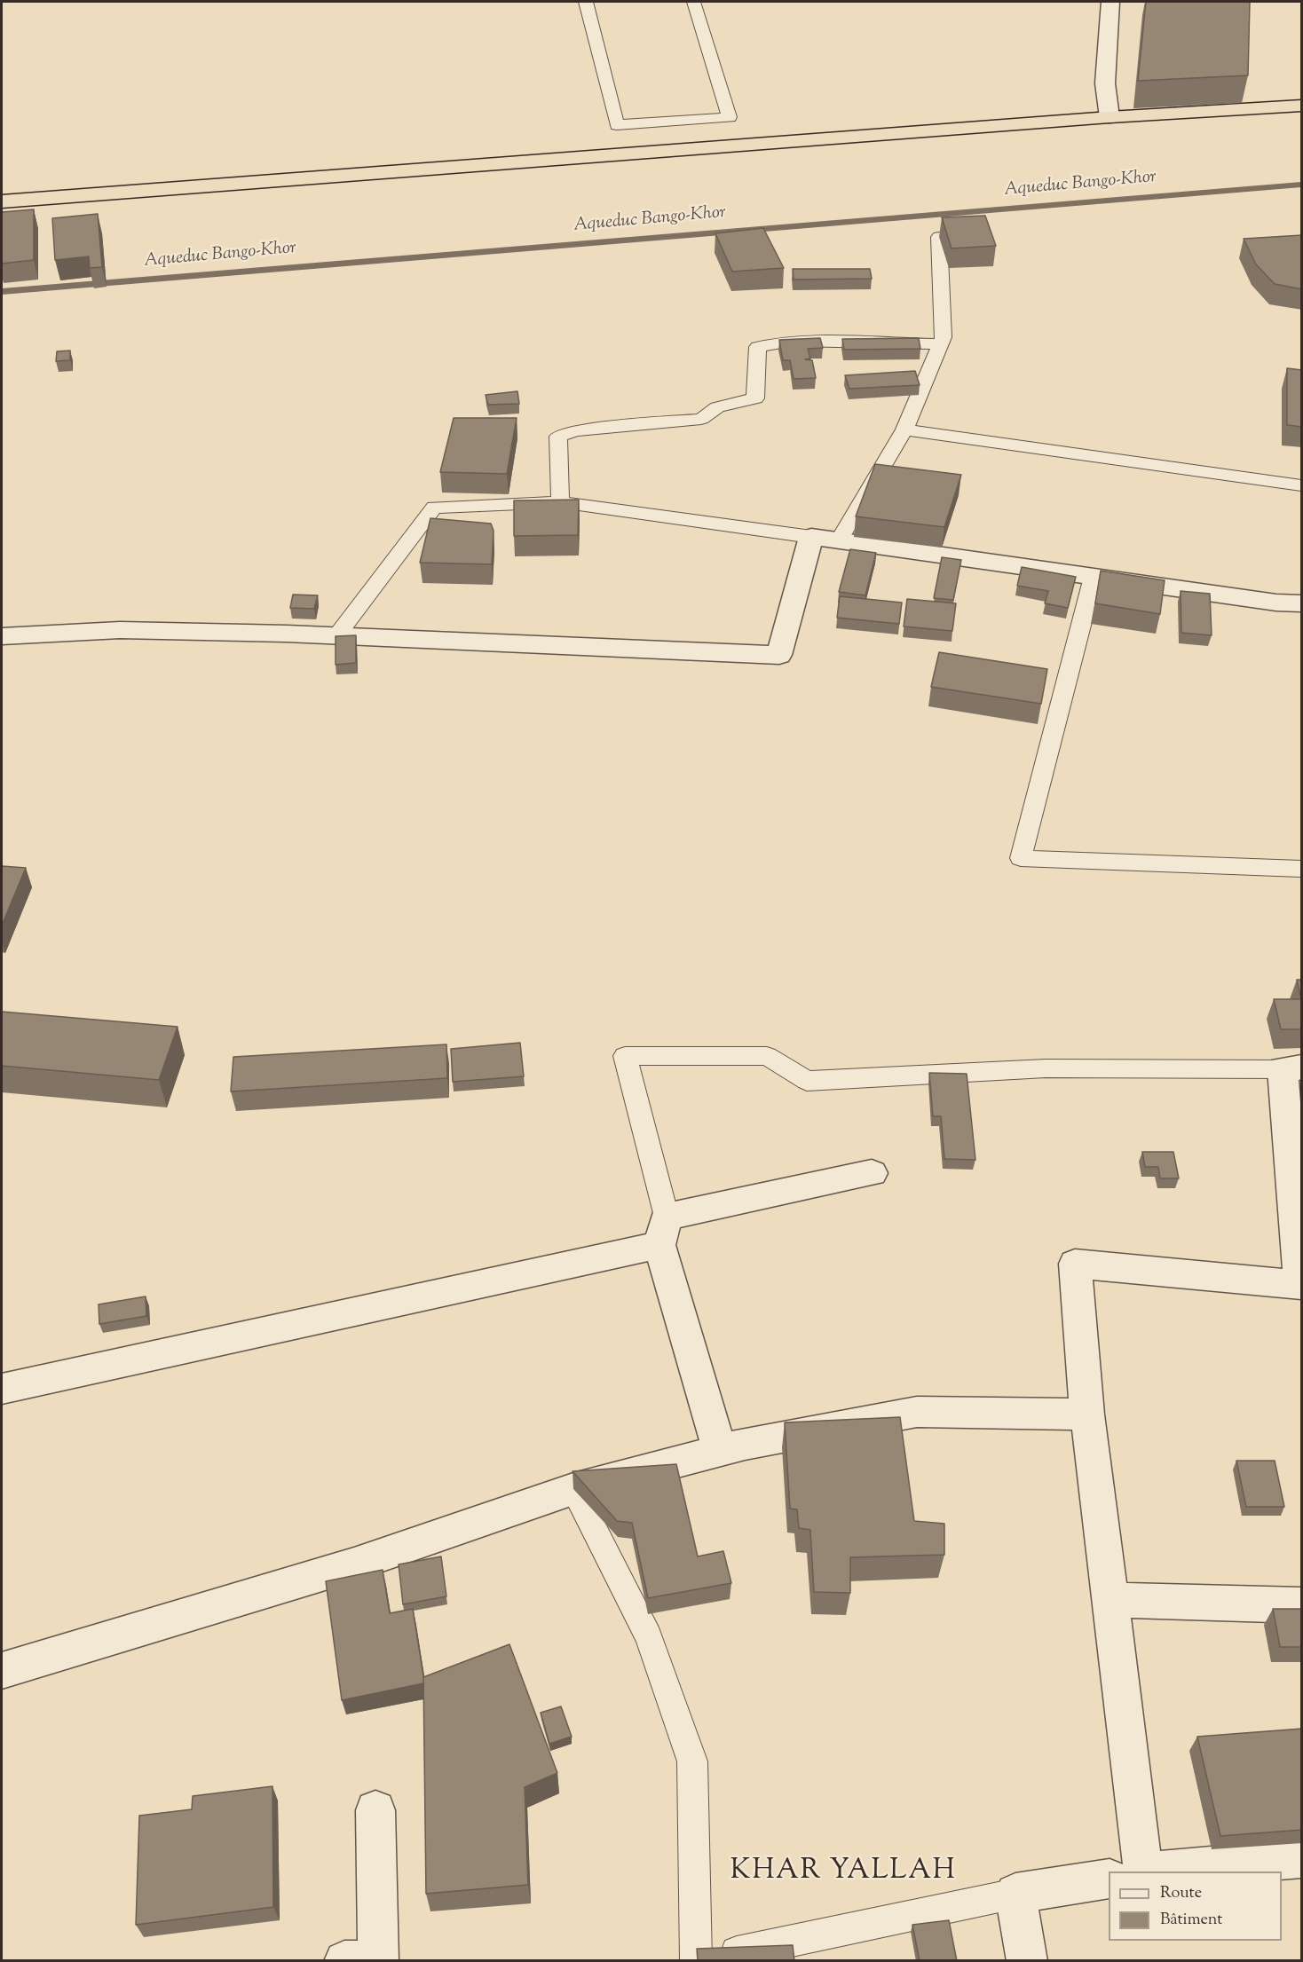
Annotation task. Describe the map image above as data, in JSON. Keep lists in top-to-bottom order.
{
  "districts": ["KHAR YALLAH"],
  "water": ["Aqueduc Bango-Khor"],
  "legend": ["Route", "Bâtiment"]
}
